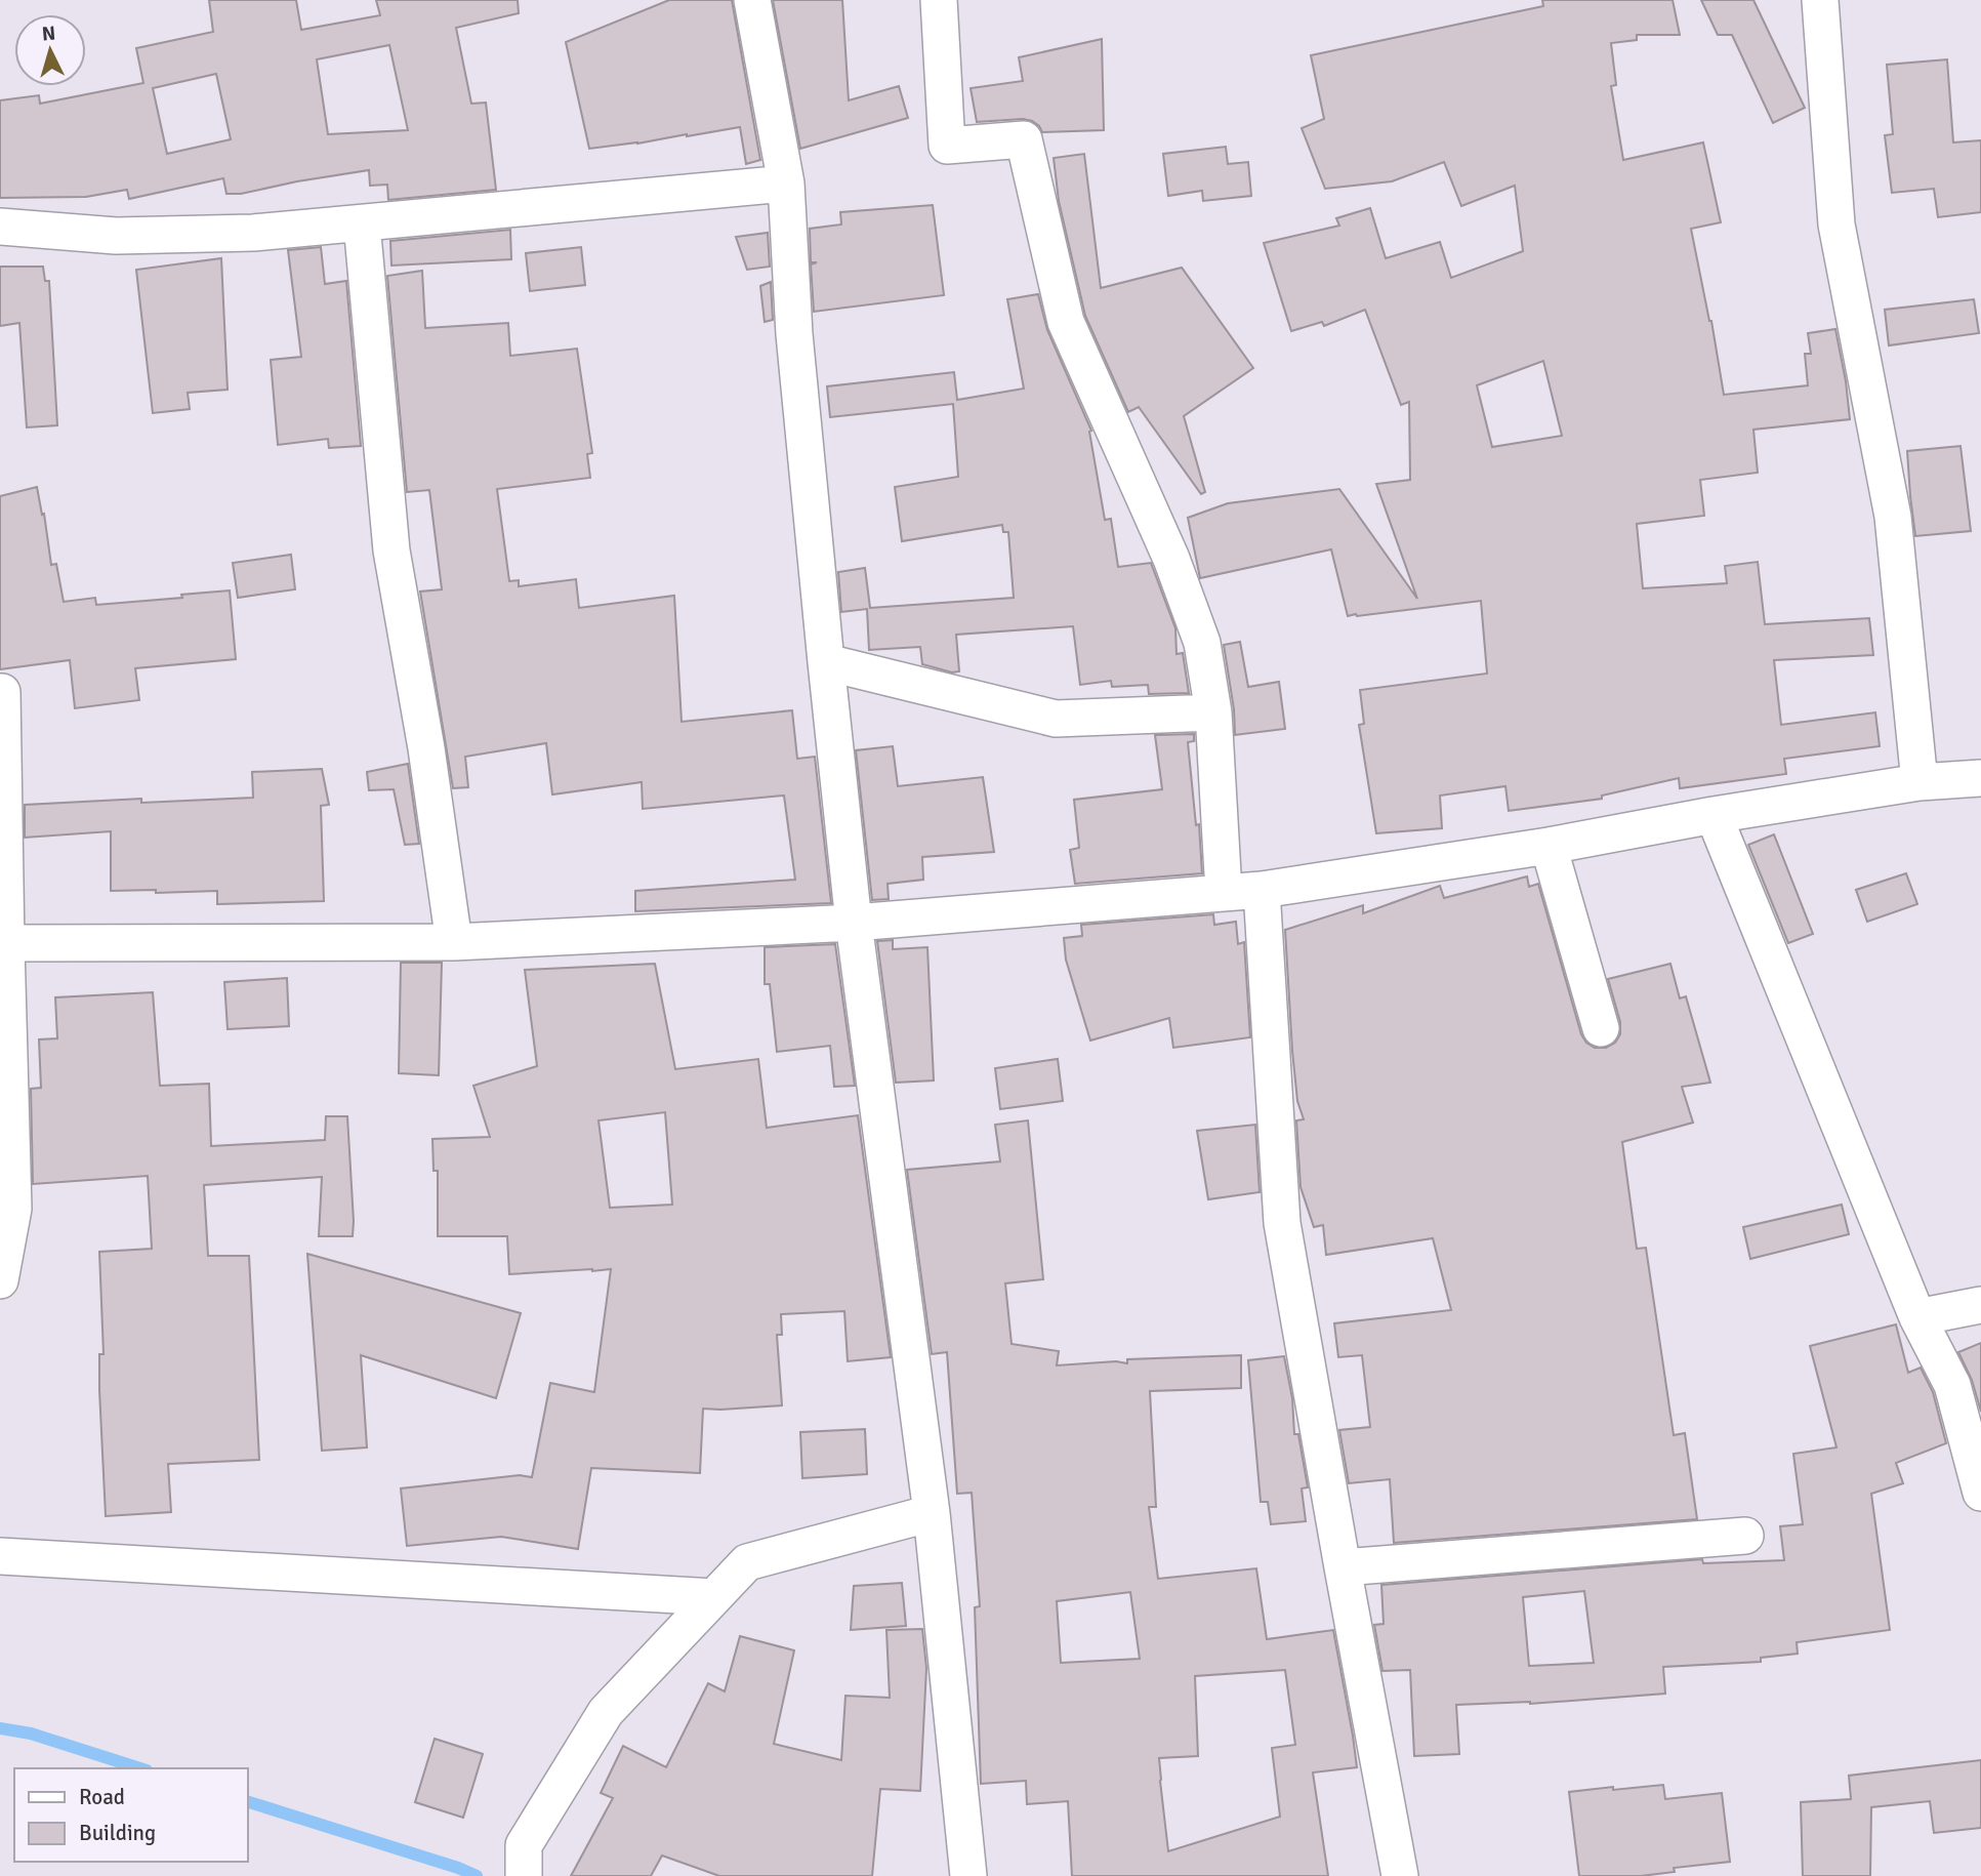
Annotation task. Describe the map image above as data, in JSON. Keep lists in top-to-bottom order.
{
  "legend": ["Road", "Building"],
  "north": "top"
}
